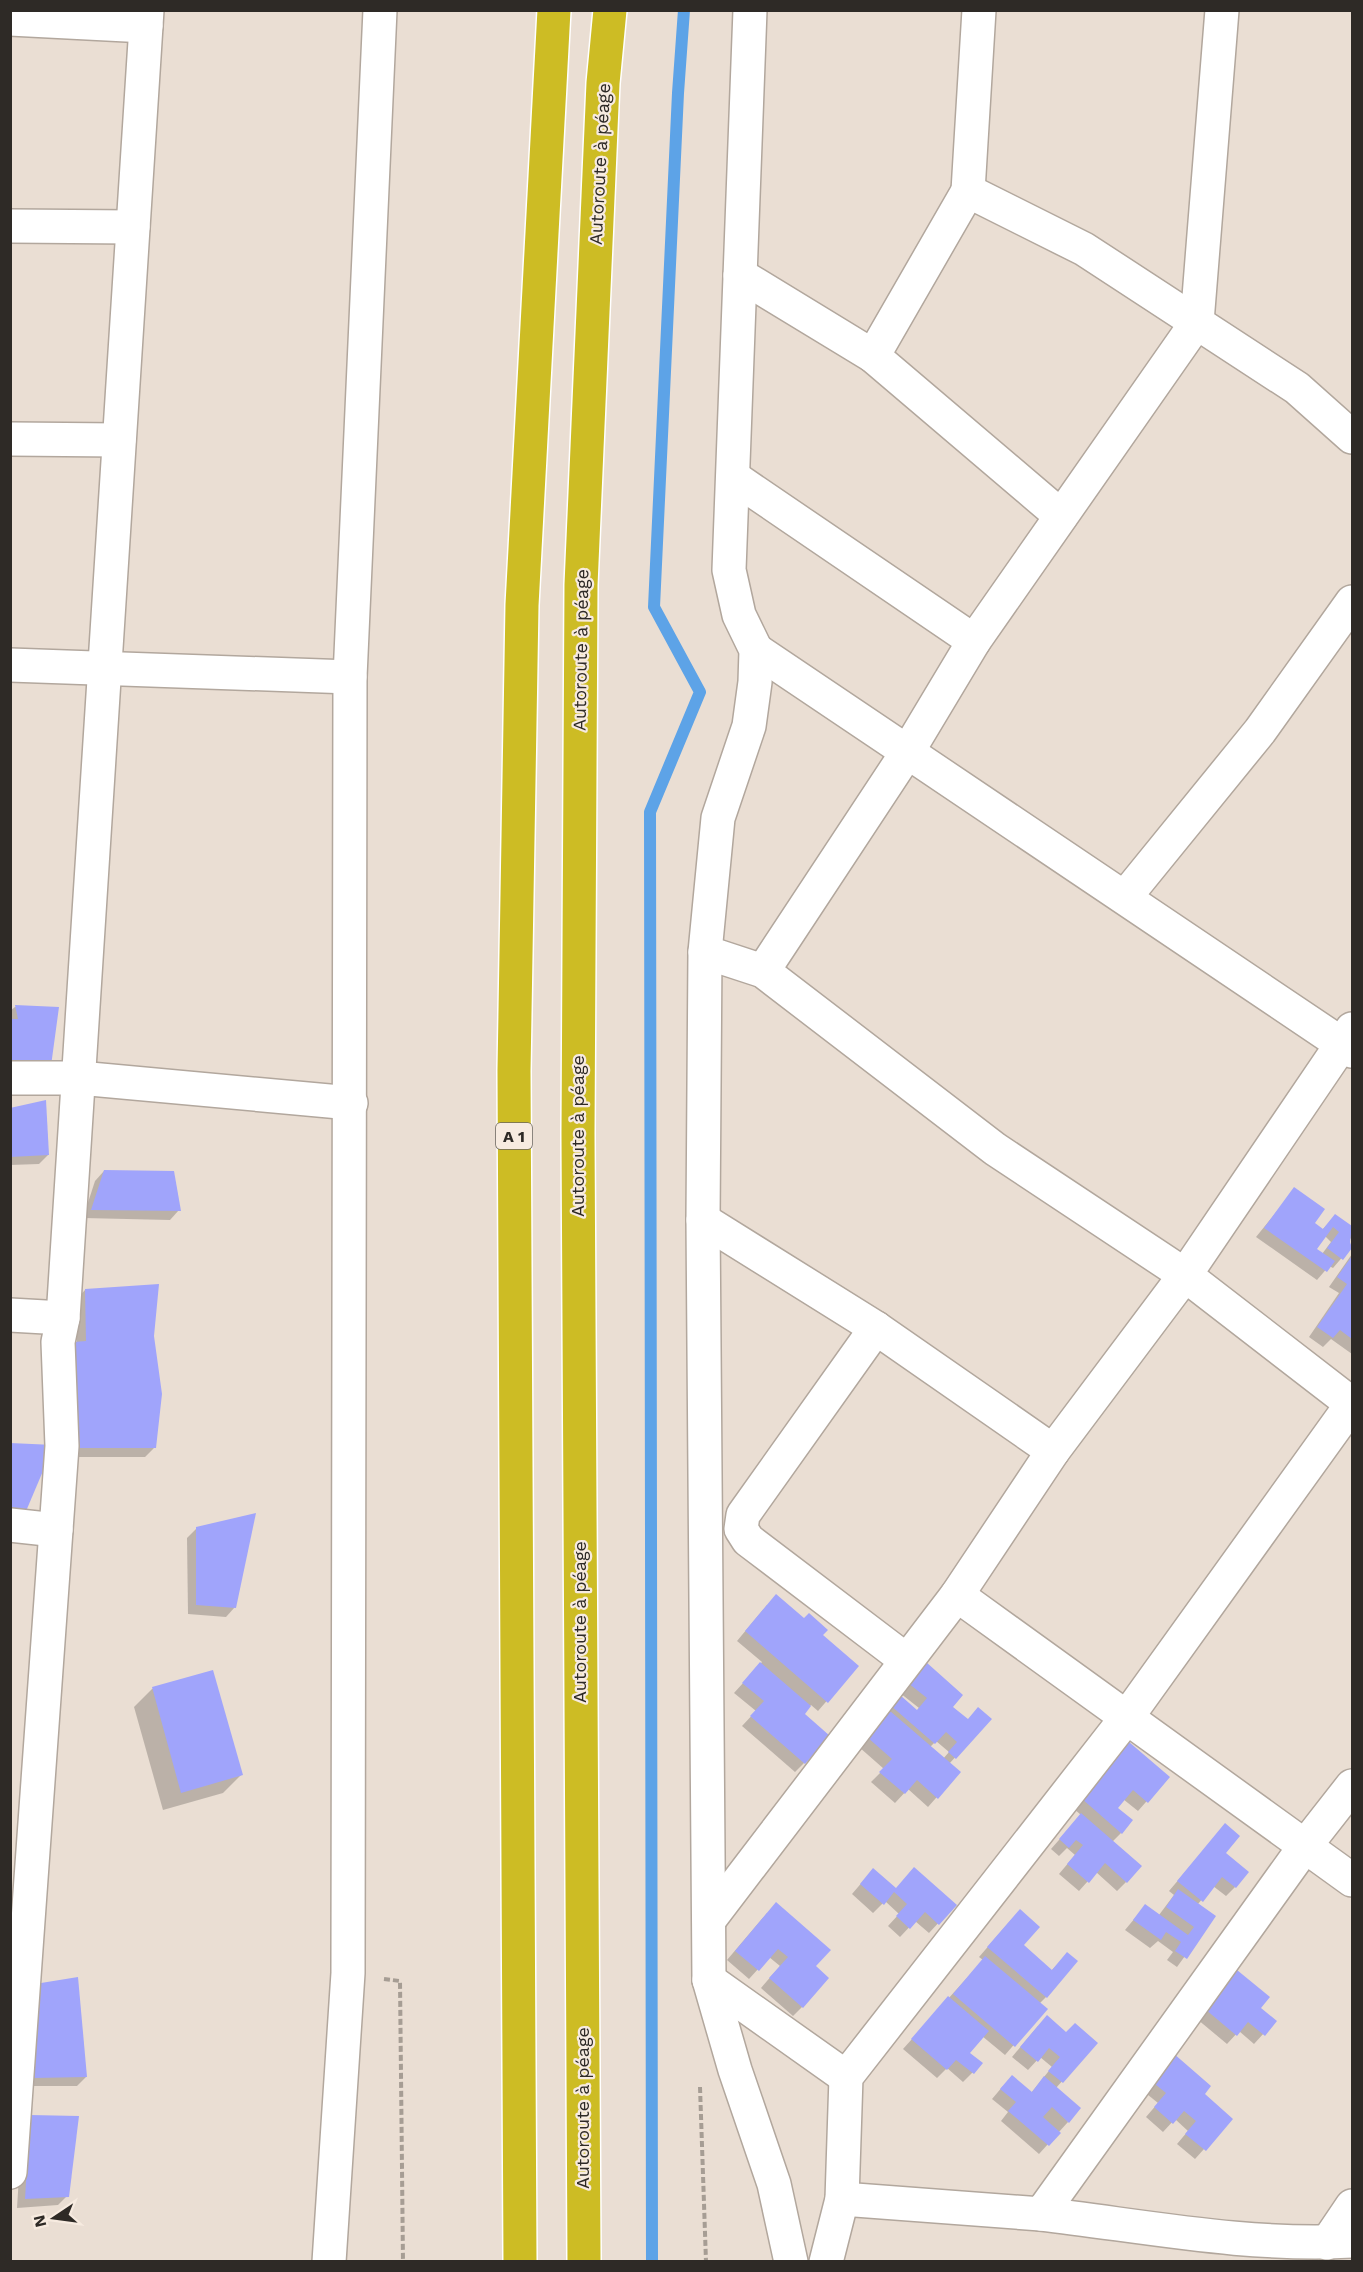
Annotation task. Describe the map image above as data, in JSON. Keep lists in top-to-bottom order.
{
  "streets": {
    "highway": ["Autoroute à péage", "A 1"]
  },
  "north": "left"
}
